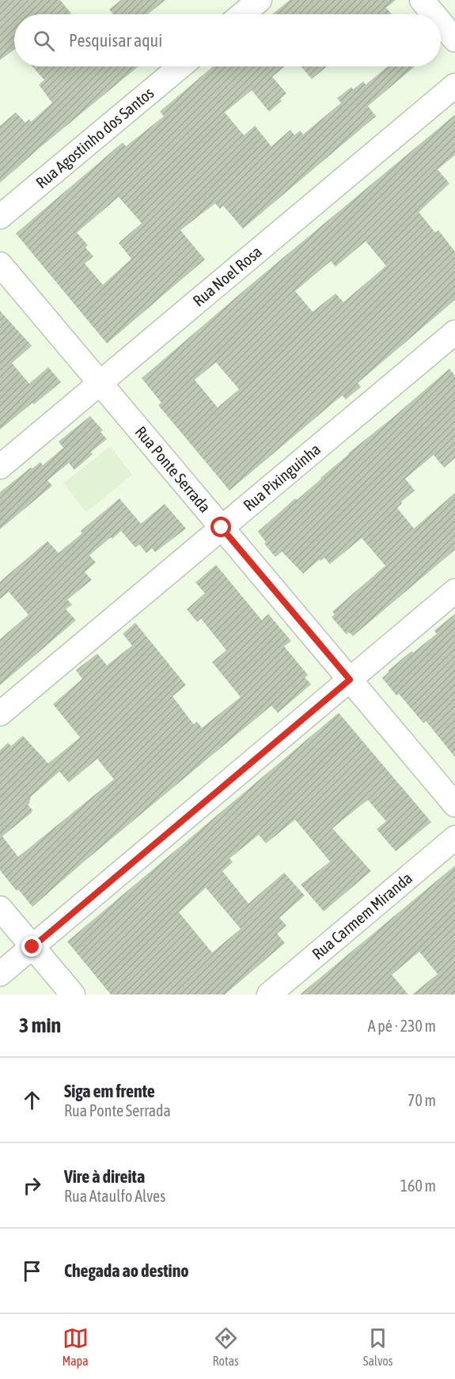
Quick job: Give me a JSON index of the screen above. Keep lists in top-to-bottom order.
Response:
{
  "streets": {
    "street": [
      "Rua Agostinho dos Santos",
      "Rua Noel Rosa",
      "Rua Ponte Serrada",
      "Rua Pixinguinha",
      "Rua Carmem Miranda"
    ]
  },
  "crossings": [
    ["Rua Noel Rosa", "Rua Ponte Serrada"],
    ["Rua Ponte Serrada", "Rua Pixinguinha"]
  ],
  "page": {
    "search": "Pesquisar aqui",
    "heading": ["3 min", "A pé · 230 m"],
    "list": [
      ["Siga em frente", "Rua Ponte Serrada", "70 m"],
      ["Vire à direita", "Rua Ataulfo Alves", "160 m"],
      "Chegada ao destino"
    ],
    "nav": ["Mapa", "Rotas", "Salvos"]
  }
}
